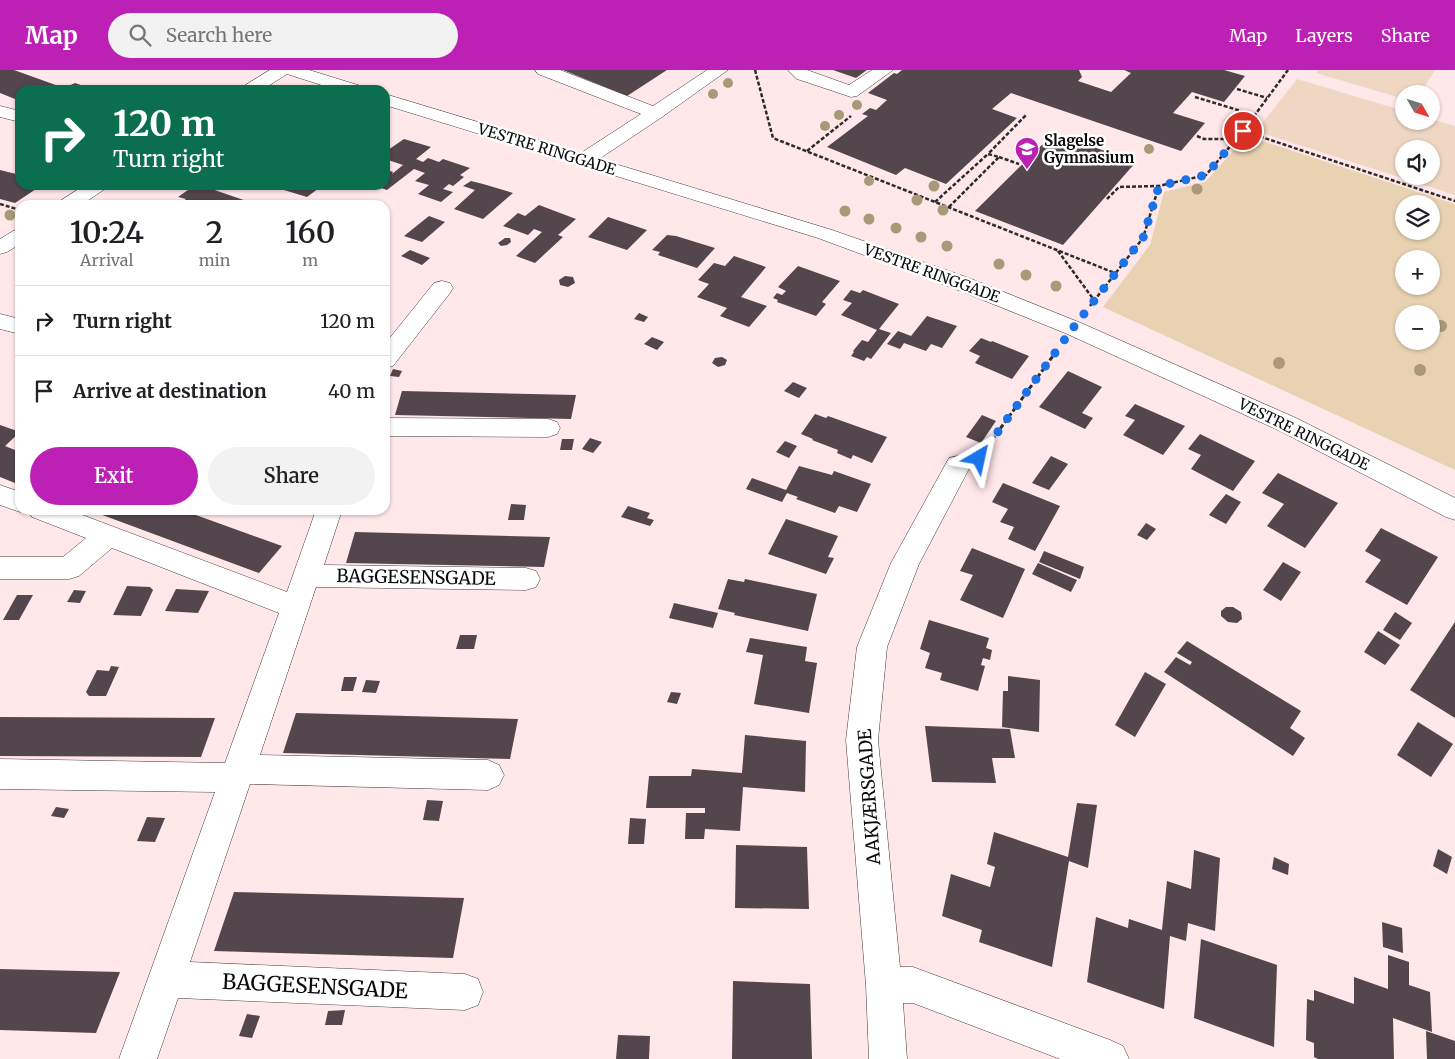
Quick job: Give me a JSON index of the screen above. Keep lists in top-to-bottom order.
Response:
{
  "streets": {
    "street": ["VESTRE RINGGADE", "BAGGESENSGADE", "AAKJÆRSGADE"]
  },
  "places": {
    "school or university": ["Slagelse Gymnasium"]
  },
  "north": "bottom right",
  "page": {
    "header": "Map",
    "search": "Search here",
    "nav": ["Map", "Layers", "Share"],
    "map_buttons": ["+", "−"],
    "turn": ["120 m", "Turn right"],
    "eta": [
      "10:24",
      "Arrival",
      "2",
      "min",
      "160",
      "m"
    ],
    "list": [
      {
        "name": "Turn right",
        "value": "120 m"
      },
      {
        "name": "Arrive at destination",
        "value": "40 m"
      }
    ],
    "buttons": ["Exit", "Share"]
  }
}
